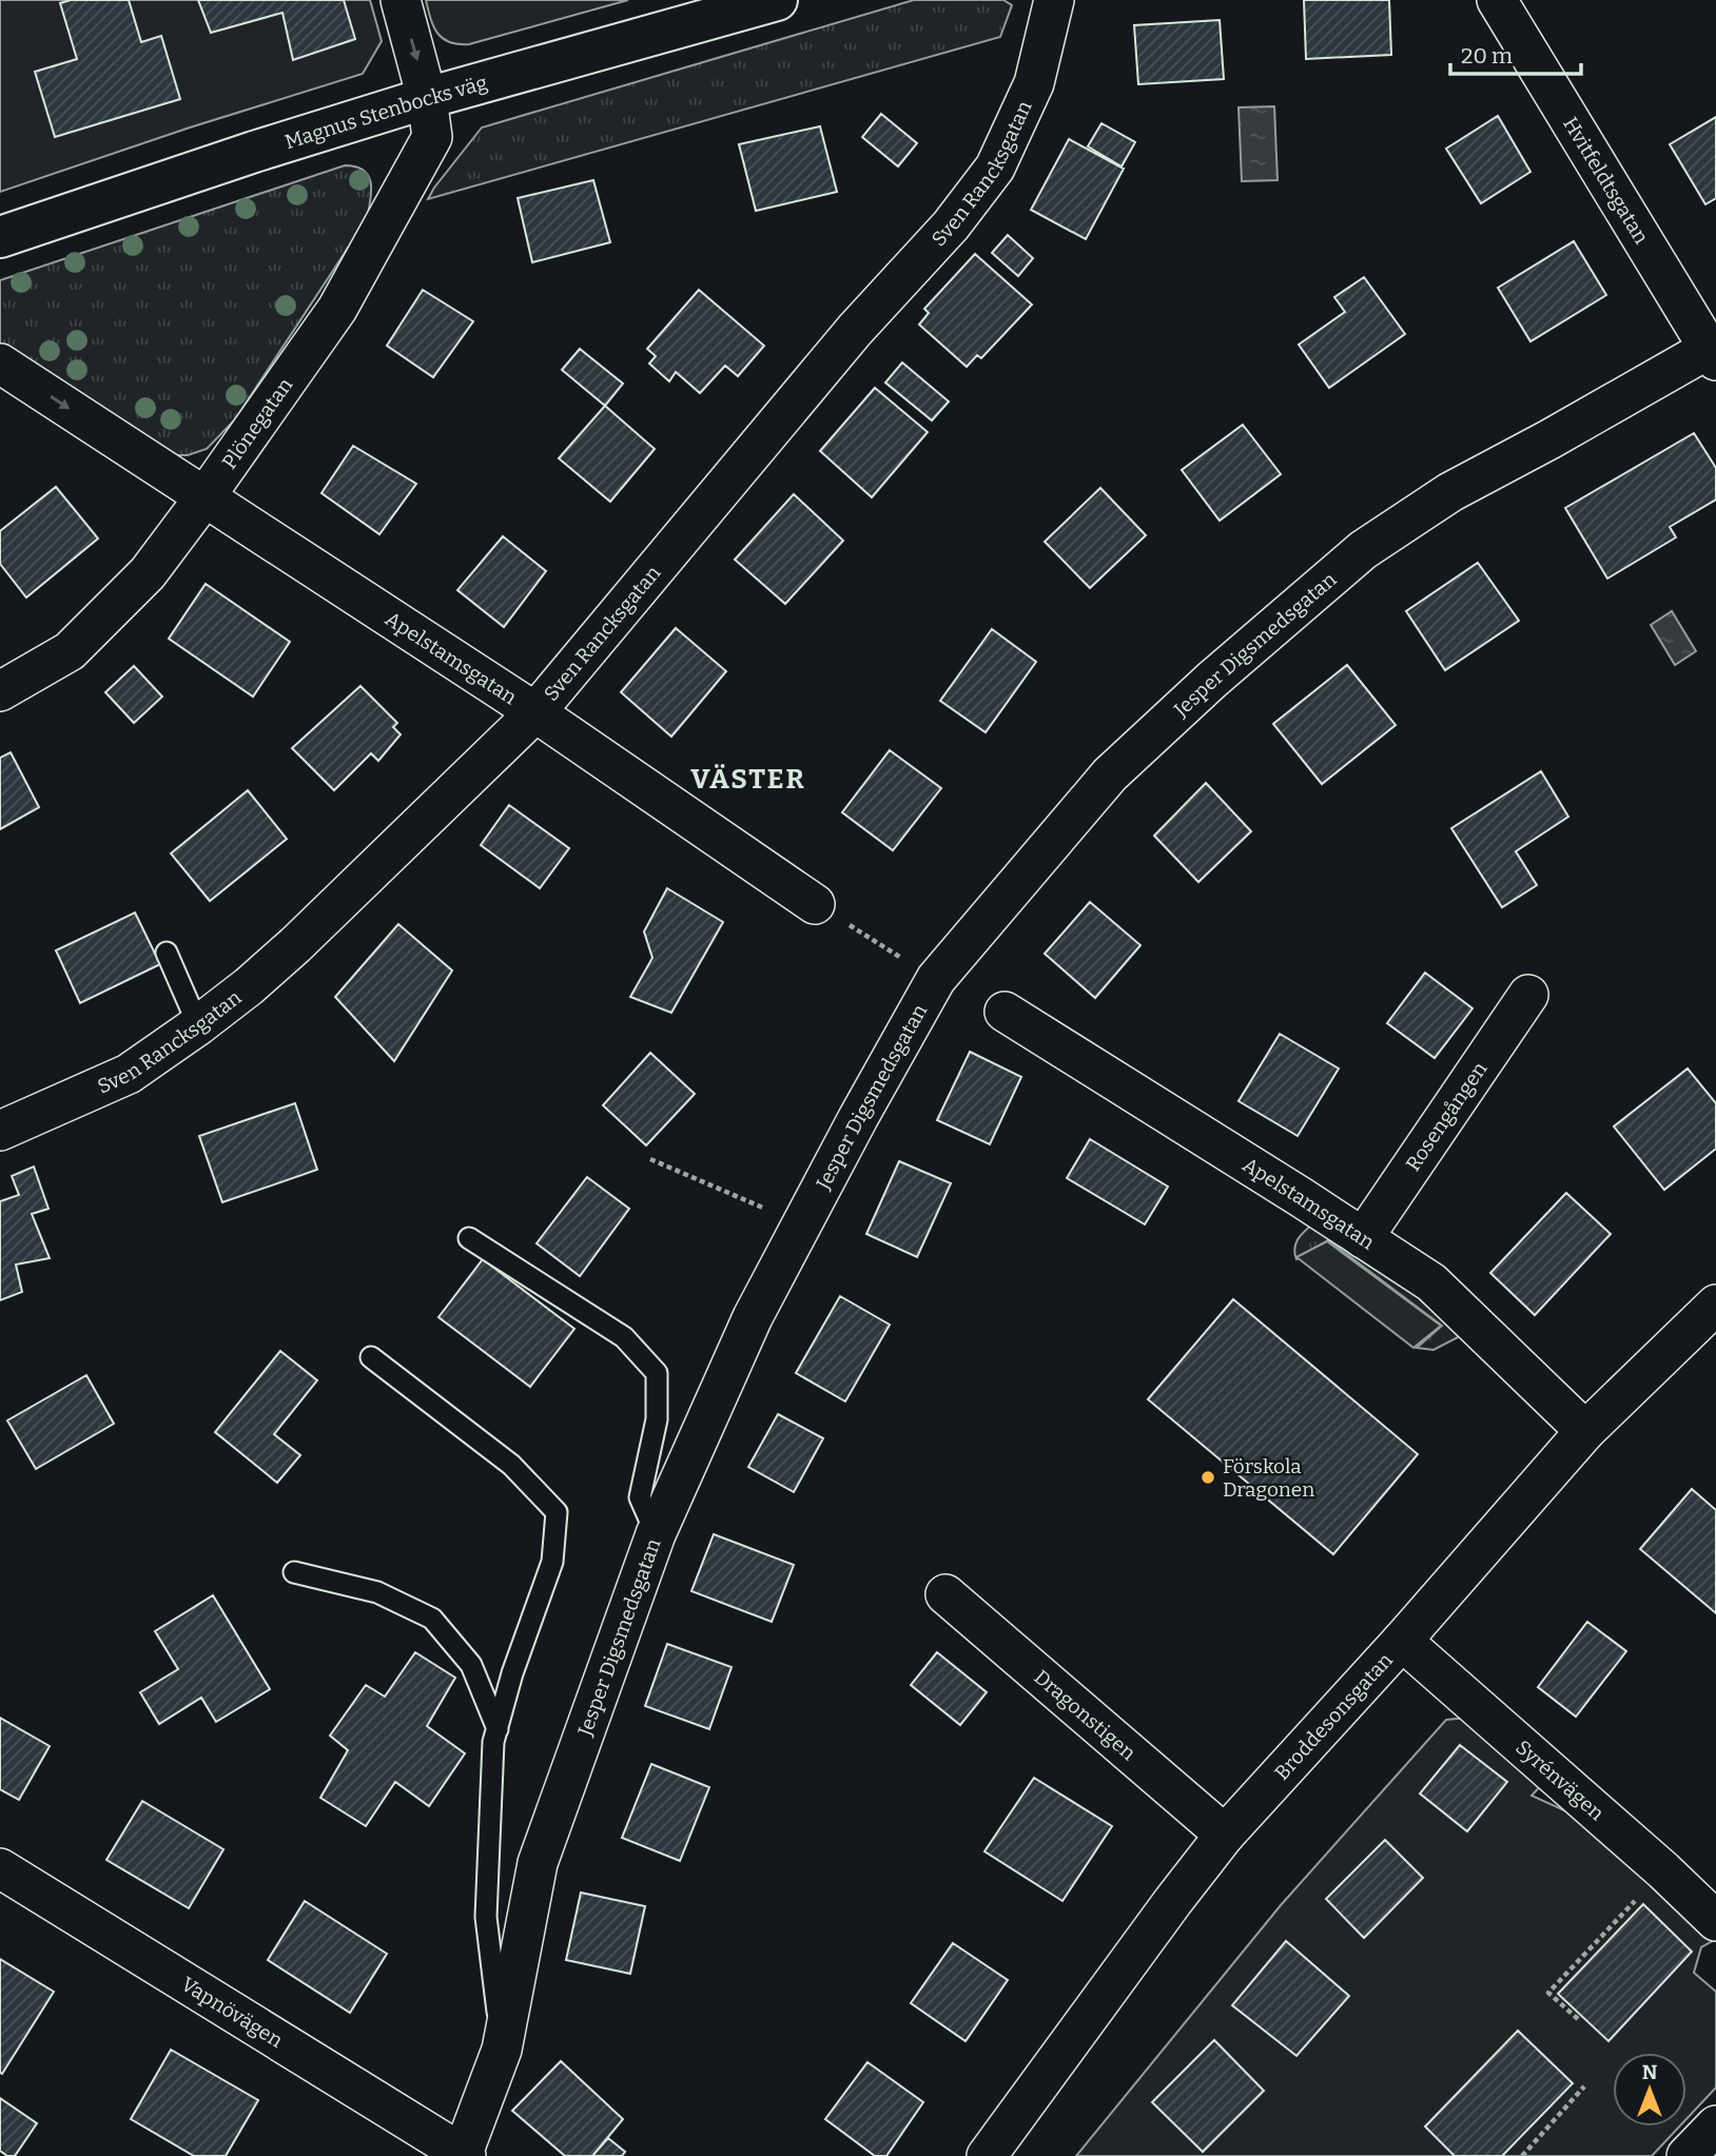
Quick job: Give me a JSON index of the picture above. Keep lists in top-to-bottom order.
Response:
{
  "streets": {
    "street": [
      "Magnus Stenbocks väg",
      "Sven Rancksgatan",
      "Hvitfeldtsgatan",
      "Plönegatan",
      "Jesper Digsmedsgatan",
      "Apelstamsgatan",
      "Rosengången",
      "Dragonstigen",
      "Broddesonsgatan",
      "Syrénvägen",
      "Vapnövägen"
    ]
  },
  "crossings": [
    ["Magnus Stenbocks väg", "Plönegatan"],
    ["Sven Rancksgatan", "Apelstamsgatan"],
    ["Hvitfeldtsgatan", "Jesper Digsmedsgatan"],
    ["Plönegatan", "Apelstamsgatan"],
    ["Jesper Digsmedsgatan", "Vapnövägen"],
    ["Apelstamsgatan", "Rosengången"],
    ["Apelstamsgatan", "Broddesonsgatan"],
    ["Dragonstigen", "Broddesonsgatan"],
    ["Broddesonsgatan", "Syrénvägen"]
  ],
  "districts": ["VÄSTER"],
  "places": ["Förskola Dragonen"],
  "scale_bar": "20 m",
  "north": "top"
}
